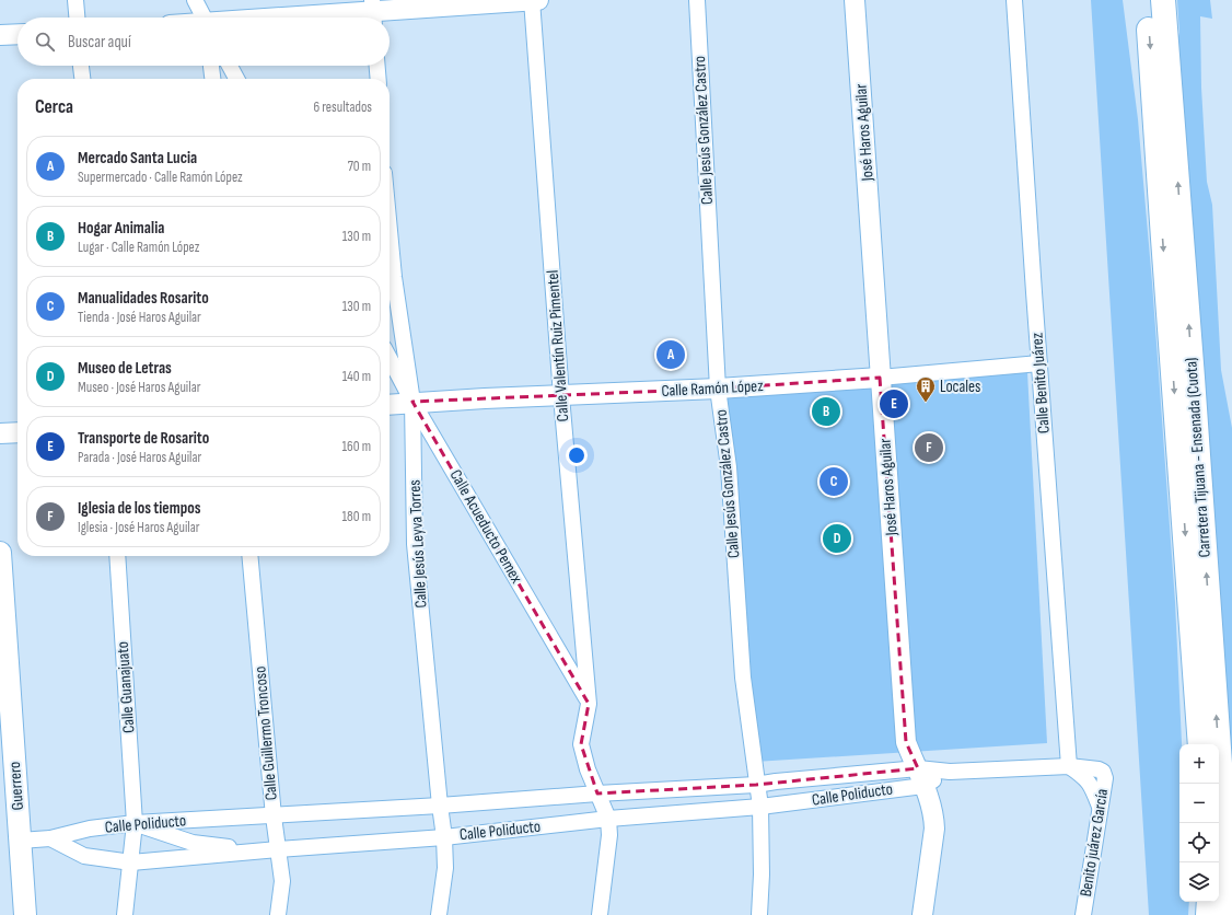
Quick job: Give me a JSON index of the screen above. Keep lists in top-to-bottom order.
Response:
{
  "streets": {
    "highway": ["Carretera Tijuana - Ensenada (Cuota)"],
    "main road": ["Guerrero"],
    "street": [
      "Calle Jesús González Castro",
      "José Haros Aguilar",
      "Calle Valentín Ruiz Pimentel",
      "Calle Benito Juárez",
      "Calle Ramón López",
      "Calle Acueducto Pemex",
      "Calle Jesús Leyva Torres",
      "Calle Guanajuato",
      "Calle Guillermo Troncoso",
      "Calle Poliducto",
      "Benito juárez García"
    ]
  },
  "crossings": [
    ["Calle Jesús González Castro", "Calle Ramón López"],
    ["Calle Jesús González Castro", "Calle Poliducto"],
    ["José Haros Aguilar", "Calle Ramón López"],
    ["José Haros Aguilar", "Calle Poliducto"],
    ["Calle Valentín Ruiz Pimentel", "Calle Ramón López"],
    ["Calle Valentín Ruiz Pimentel", "Calle Acueducto Pemex"],
    ["Calle Valentín Ruiz Pimentel", "Calle Poliducto"],
    ["Calle Benito Juárez", "Calle Ramón López"],
    ["Calle Benito Juárez", "Calle Poliducto"],
    ["Calle Ramón López", "Calle Acueducto Pemex"],
    ["Calle Ramón López", "Calle Jesús Leyva Torres"],
    ["Calle Acueducto Pemex", "Calle Jesús Leyva Torres"],
    ["Calle Jesús Leyva Torres", "Calle Poliducto"],
    ["Calle Guanajuato", "Calle Poliducto"],
    ["Calle Guillermo Troncoso", "Calle Poliducto"],
    ["Guerrero", "Calle Poliducto"],
    ["Calle Poliducto", "Benito juárez García"]
  ],
  "places": {
    "building": ["Locales"]
  },
  "page": {
    "search": "Buscar aquí",
    "heading": ["Cerca", "6 resultados"],
    "list": [
      {
        "mark": "A",
        "name": "Mercado Santa Lucia",
        "note": "Supermercado · Calle Ramón López",
        "value": "70 m"
      },
      {
        "mark": "B",
        "name": "Hogar Animalia",
        "note": "Lugar · Calle Ramón López",
        "value": "130 m"
      },
      {
        "mark": "C",
        "name": "Manualidades Rosarito",
        "note": "Tienda · José Haros Aguilar",
        "value": "130 m"
      },
      {
        "mark": "D",
        "name": "Museo de Letras",
        "note": "Museo · José Haros Aguilar",
        "value": "140 m"
      },
      {
        "mark": "E",
        "name": "Transporte de Rosarito",
        "note": "Parada · José Haros Aguilar",
        "value": "160 m"
      },
      {
        "mark": "F",
        "name": "Iglesia de los tiempos",
        "note": "Iglesia · José Haros Aguilar",
        "value": "180 m"
      }
    ],
    "pins": [
      "A",
      "E",
      "B",
      "F",
      "C",
      "D"
    ],
    "map_buttons": ["+", "−"]
  }
}
